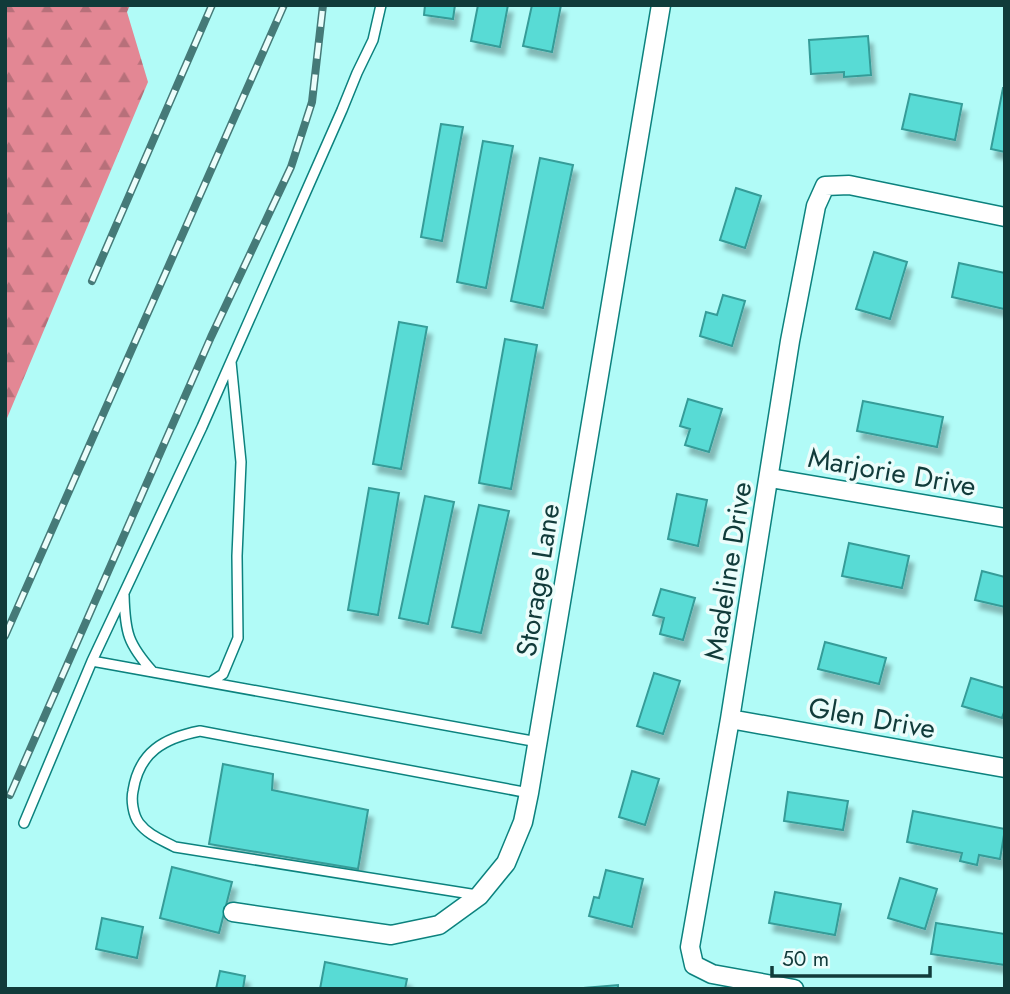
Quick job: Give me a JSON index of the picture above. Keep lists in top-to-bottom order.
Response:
{
  "streets": {
    "street": [
      "Marjorie Drive",
      "Madeline Drive",
      "Storage Lane",
      "Glen Drive"
    ]
  },
  "crossings": [
    ["Marjorie Drive", "Madeline Drive"],
    ["Madeline Drive", "Glen Drive"]
  ],
  "scale_bar": "50 m"
}
